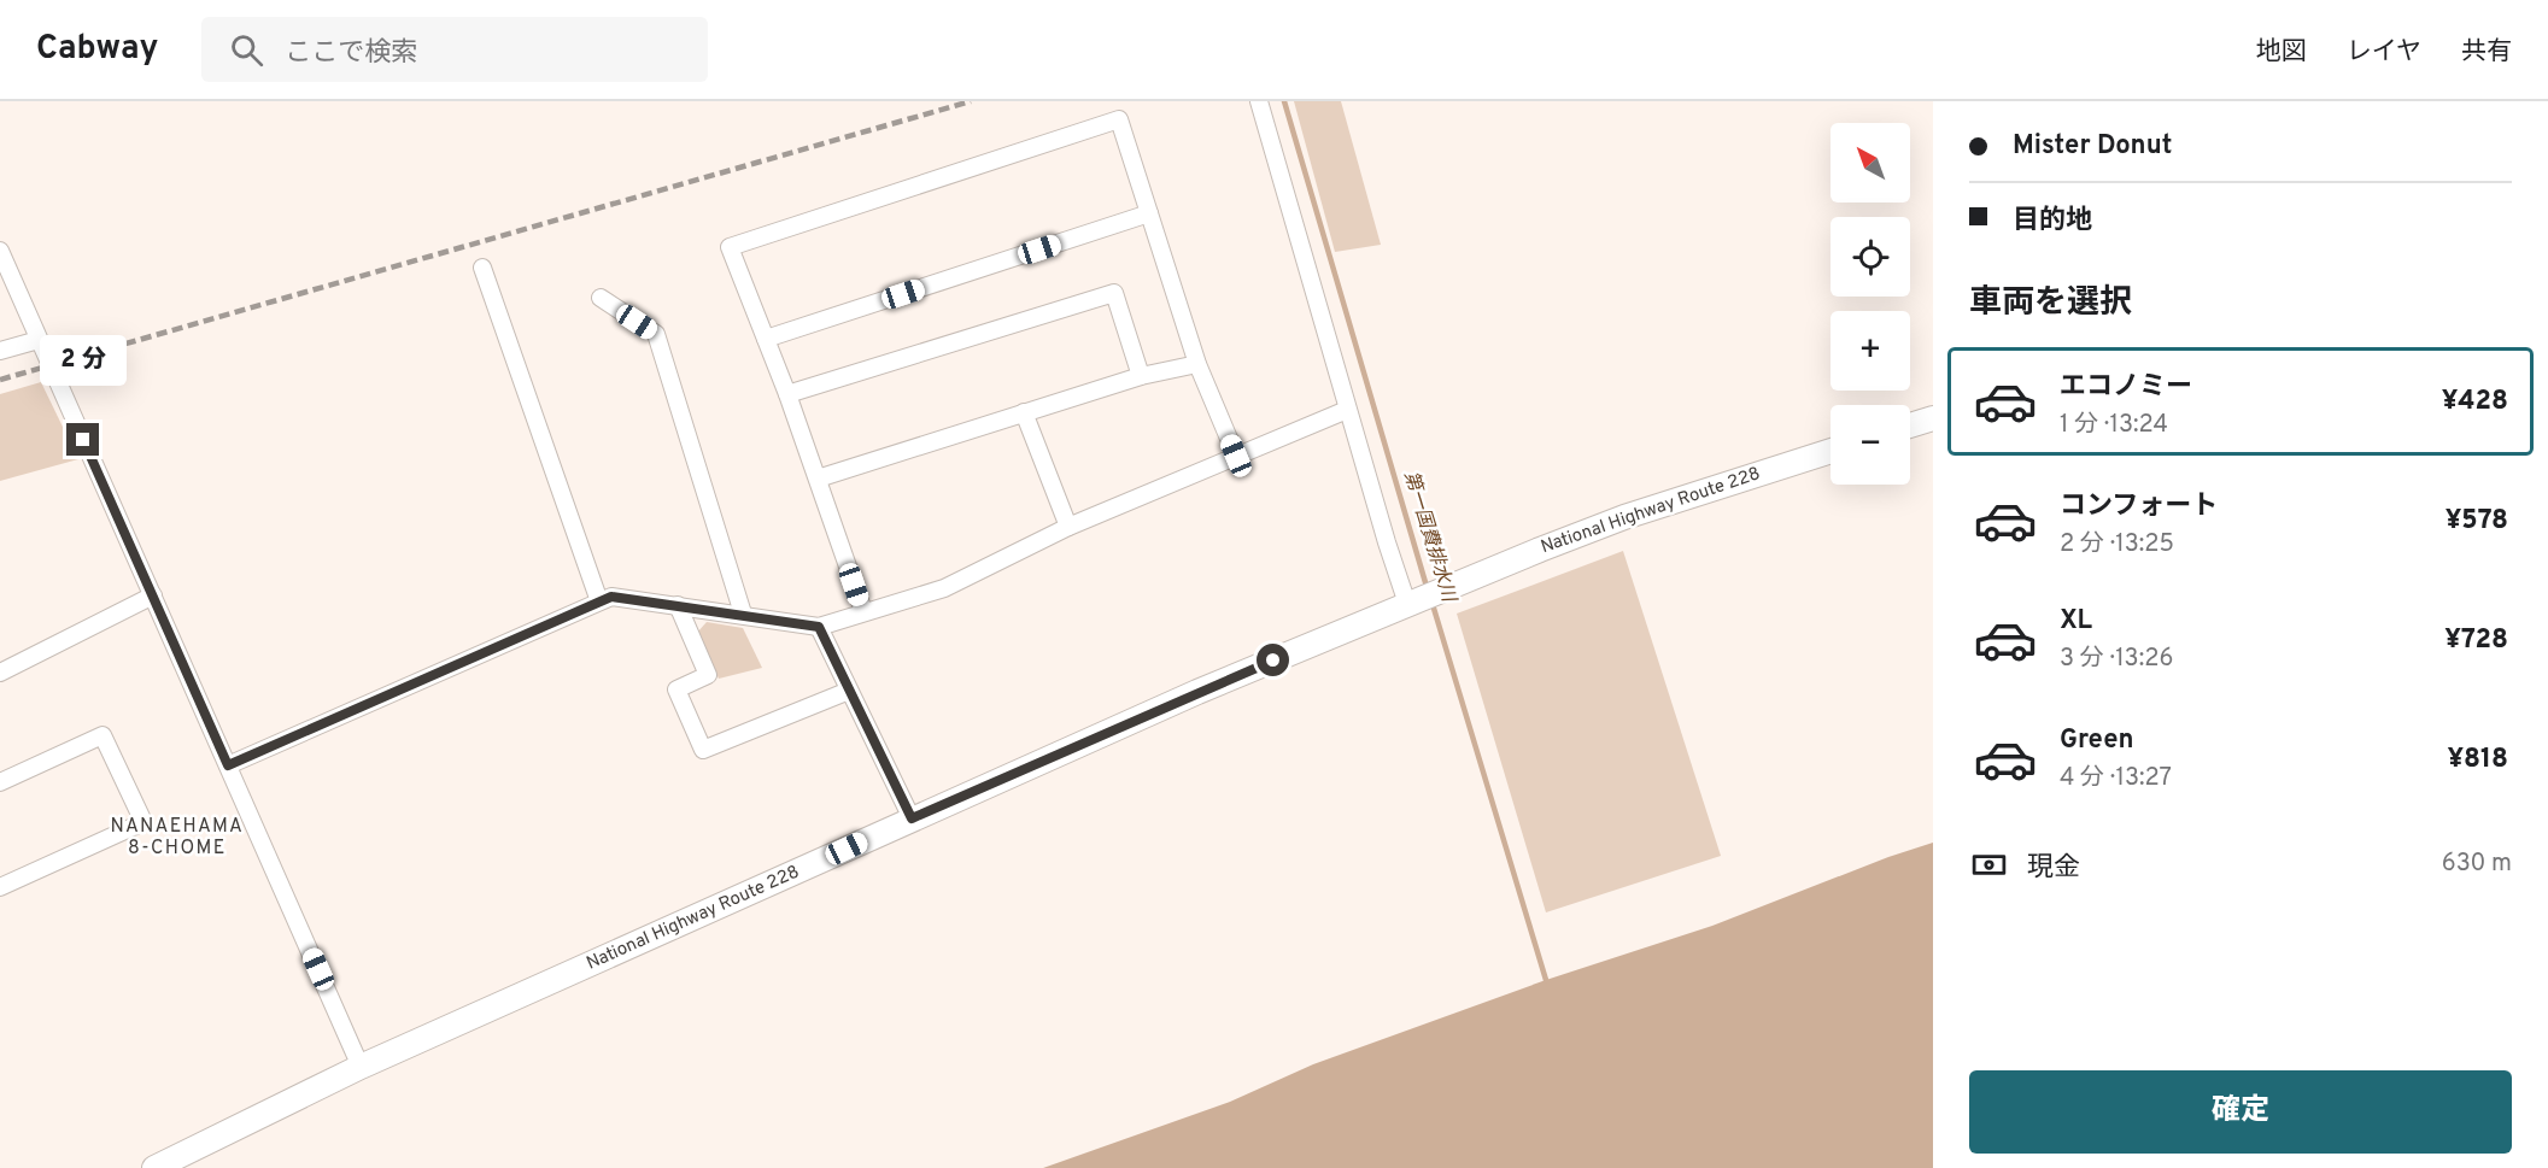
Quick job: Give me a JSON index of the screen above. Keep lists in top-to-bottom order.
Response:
{
  "streets": {
    "highway": ["National Highway Route 228"]
  },
  "districts": ["NANAEHAMA 8-CHOME"],
  "water": ["第一国費排水川"],
  "north": "top left",
  "page": {
    "header": "Cabway",
    "search": "ここで検索",
    "nav": ["地図", "レイヤ", "共有"],
    "banner": ["Mister Donut", "目的地"],
    "map_buttons": ["+", "−"],
    "heading": "車両を選択",
    "bubble": "2 分",
    "list": [
      {
        "name": "エコノミー",
        "note": "1 分 · 13:24",
        "value": "¥428"
      },
      {
        "name": "コンフォート",
        "note": "2 分 · 13:25",
        "value": "¥578"
      },
      {
        "name": "XL",
        "note": "3 分 · 13:26",
        "value": "¥728"
      },
      {
        "name": "Green",
        "note": "4 分 · 13:27",
        "value": "¥818"
      }
    ],
    "pay": ["現金", "630 m"],
    "buttons": "確定"
  }
}
